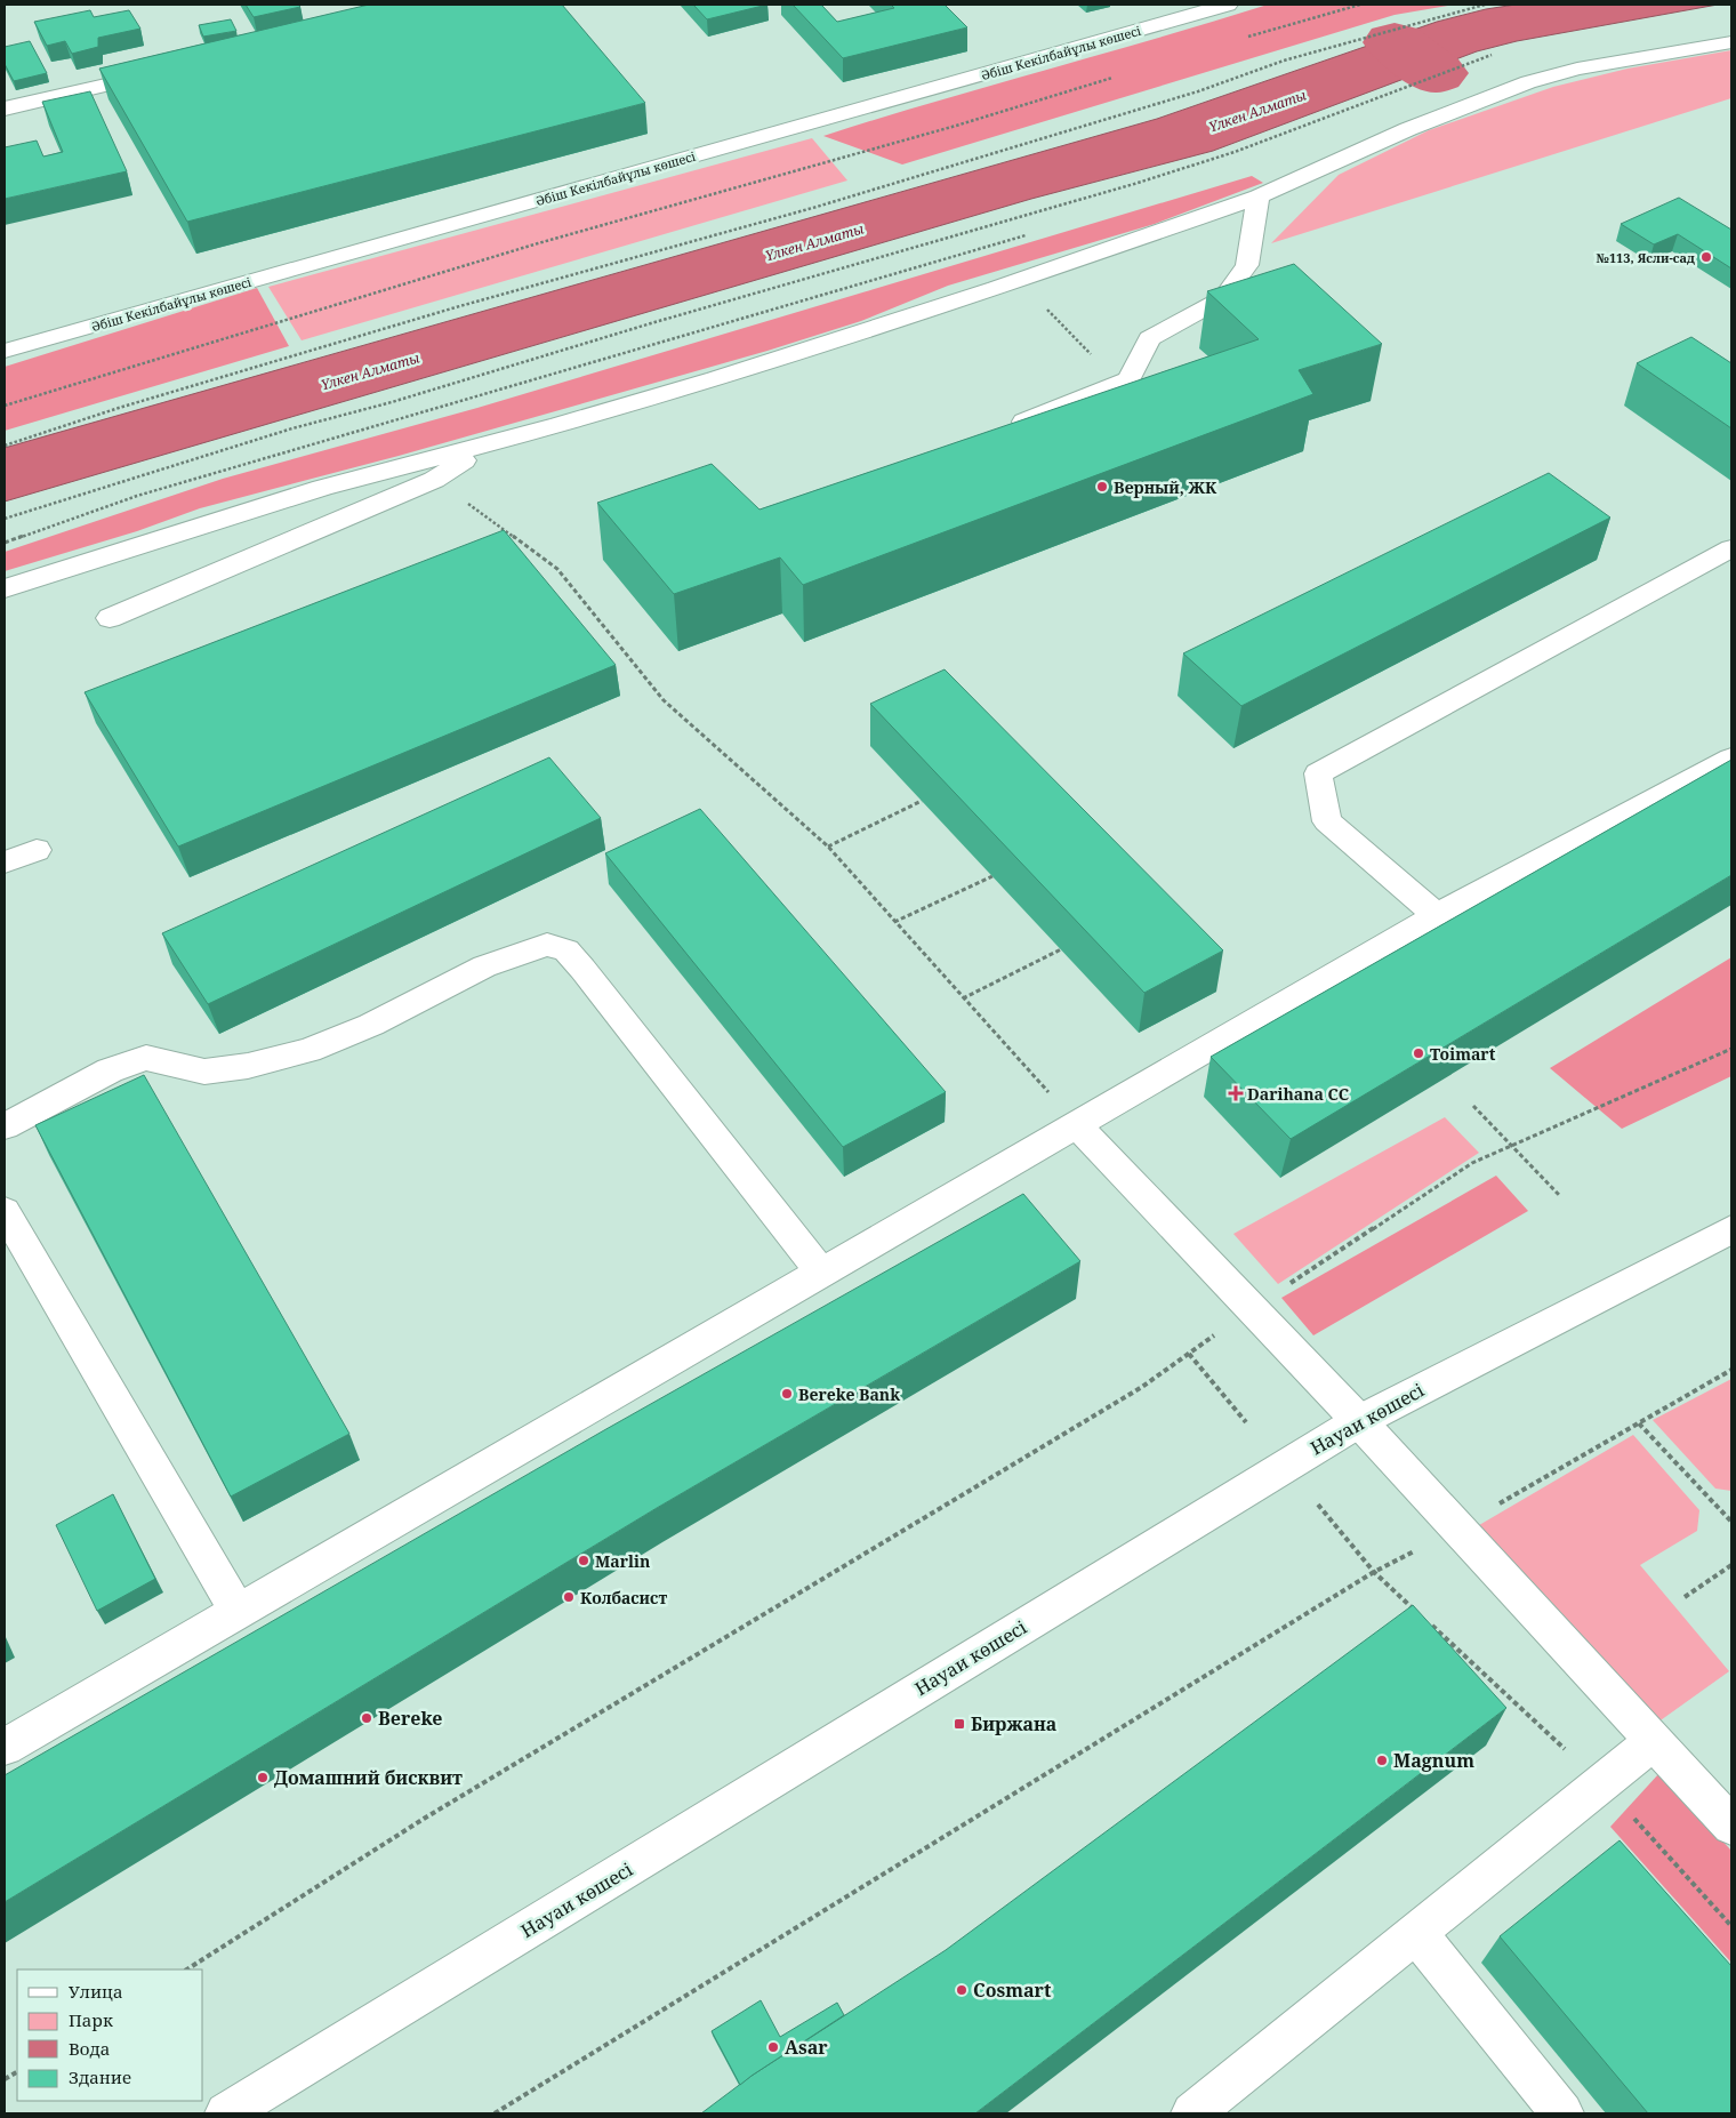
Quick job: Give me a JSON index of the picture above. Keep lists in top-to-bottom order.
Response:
{
  "streets": {
    "street": ["Әбіш Кекілбайұлы көшесі", "Науаи көшесі"]
  },
  "water": ["Үлкен Алматы"],
  "places": {
    "other": [
      "№113, Ясли-сад",
      "Верный, ЖК",
      "Toimart",
      "Bereke Bank",
      "Marlin",
      "Колбасист",
      "Bereke",
      "Magnum",
      "Домашний бисквит",
      "Cosmart",
      "Asar"
    ],
    "health": ["Darihana CC"],
    "transit": ["Биржана"]
  },
  "legend": [
    "Улица",
    "Парк",
    "Вода",
    "Здание"
  ]
}
